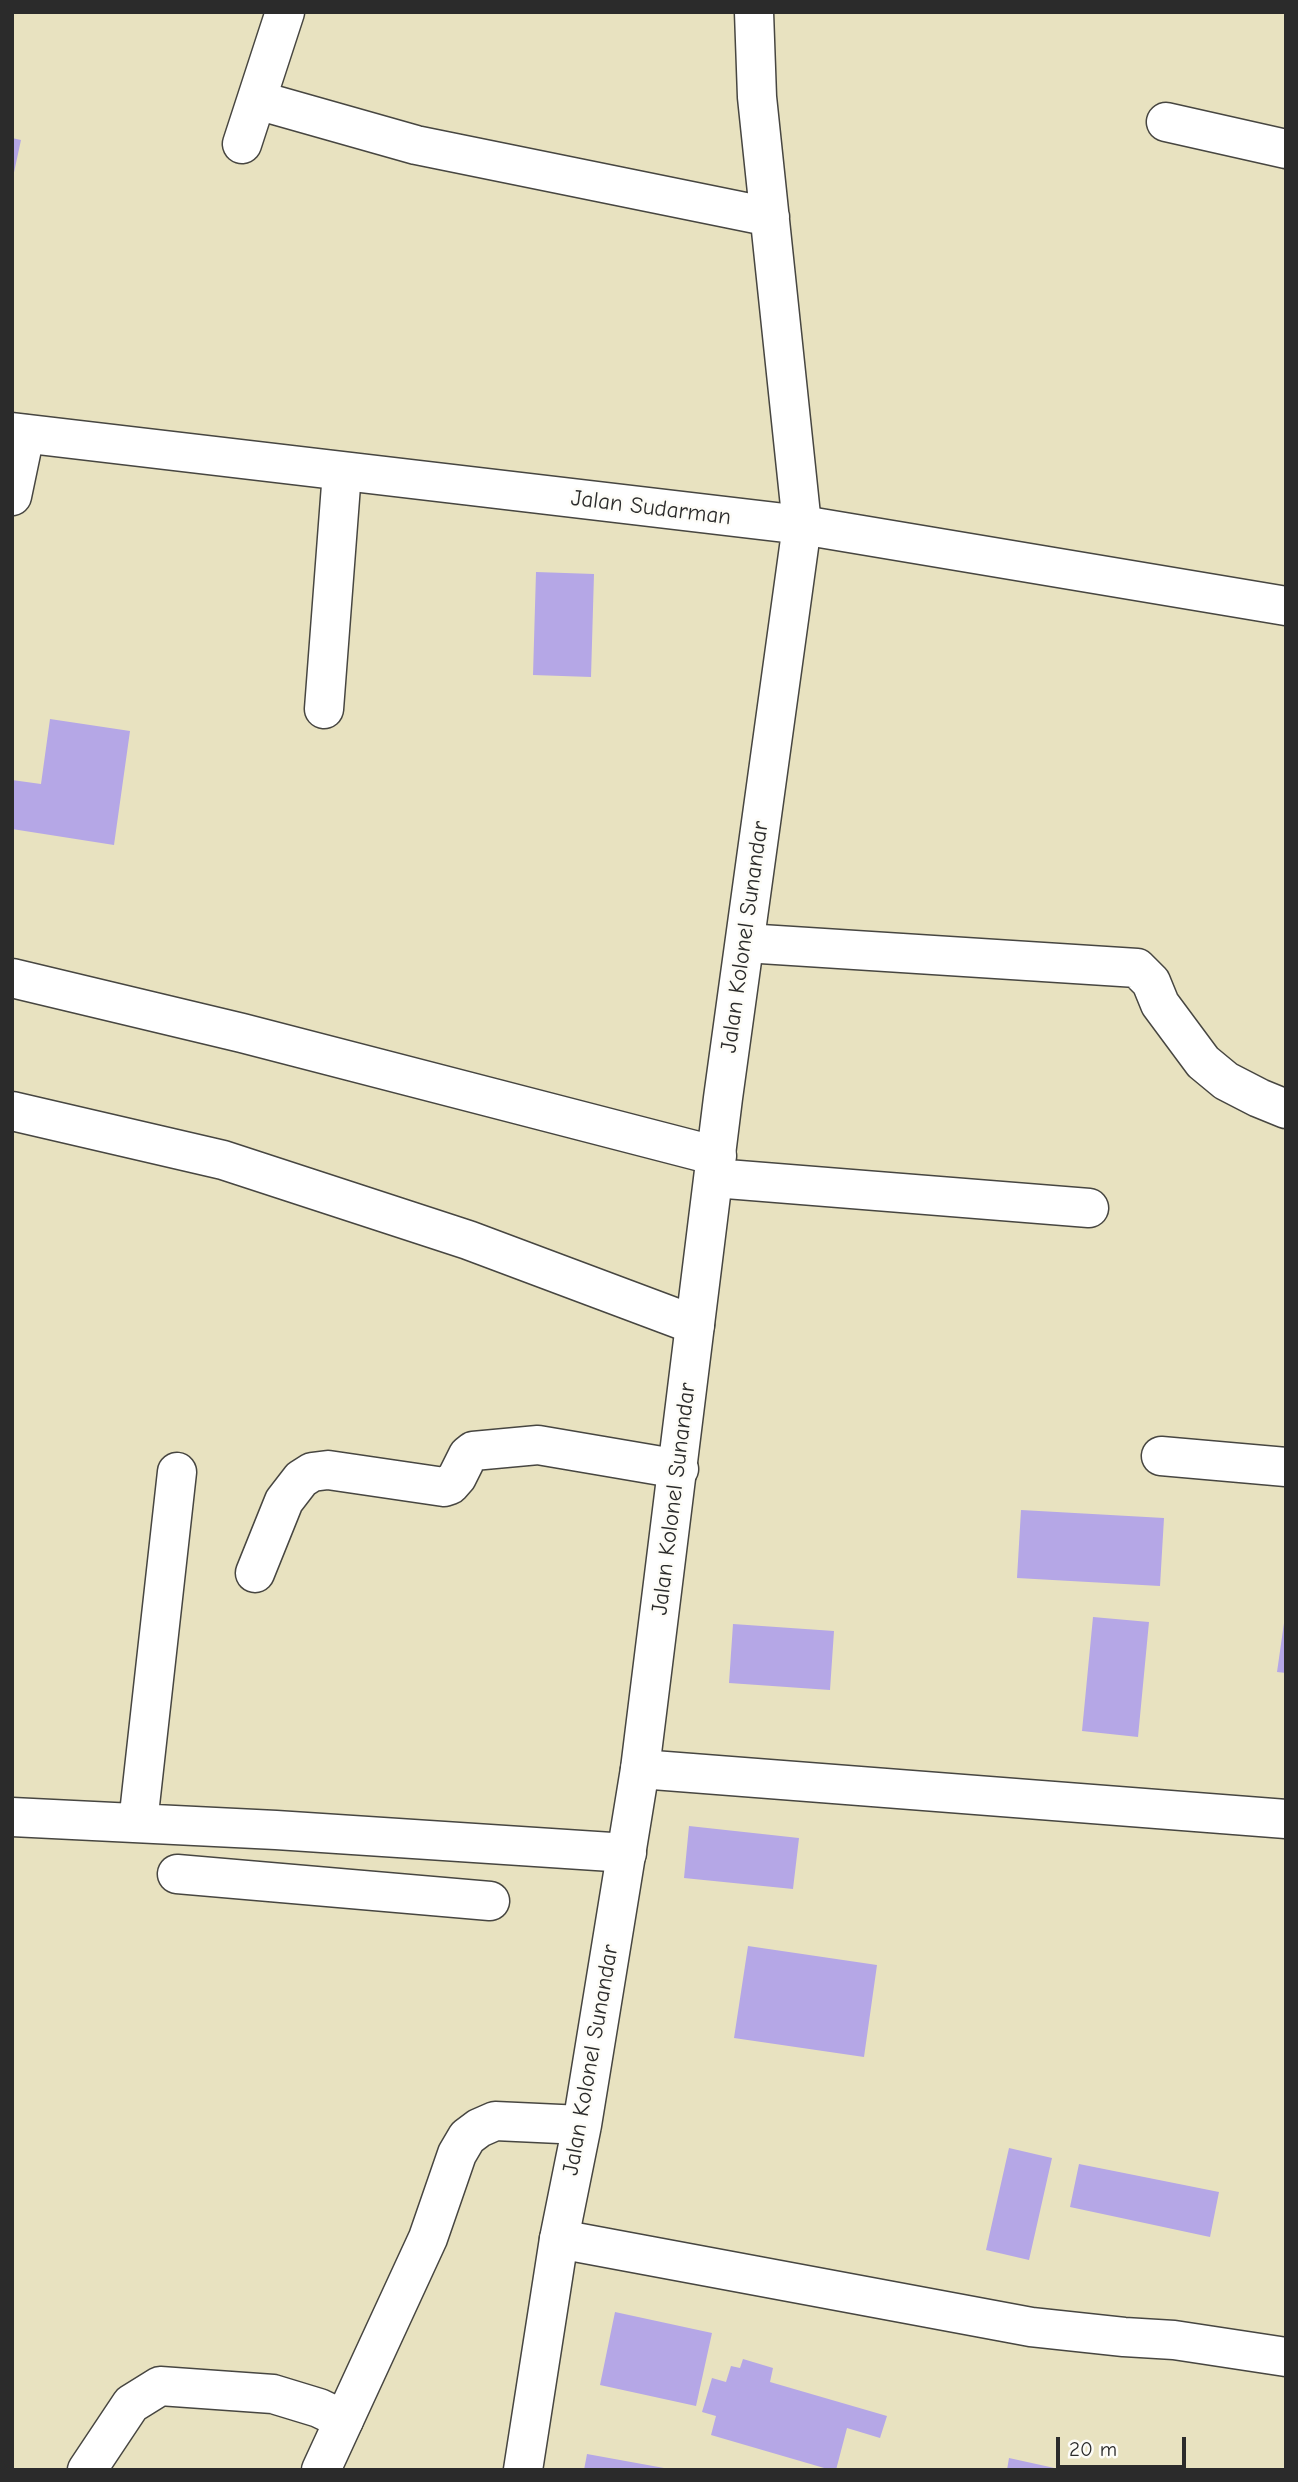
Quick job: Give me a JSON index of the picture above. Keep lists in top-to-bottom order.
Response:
{
  "streets": {
    "street": ["Jalan Sudarman", "Jalan Kolonel Sunandar"]
  },
  "crossings": [
    ["Jalan Sudarman", "Jalan Kolonel Sunandar"]
  ],
  "scale_bar": "20 m"
}
